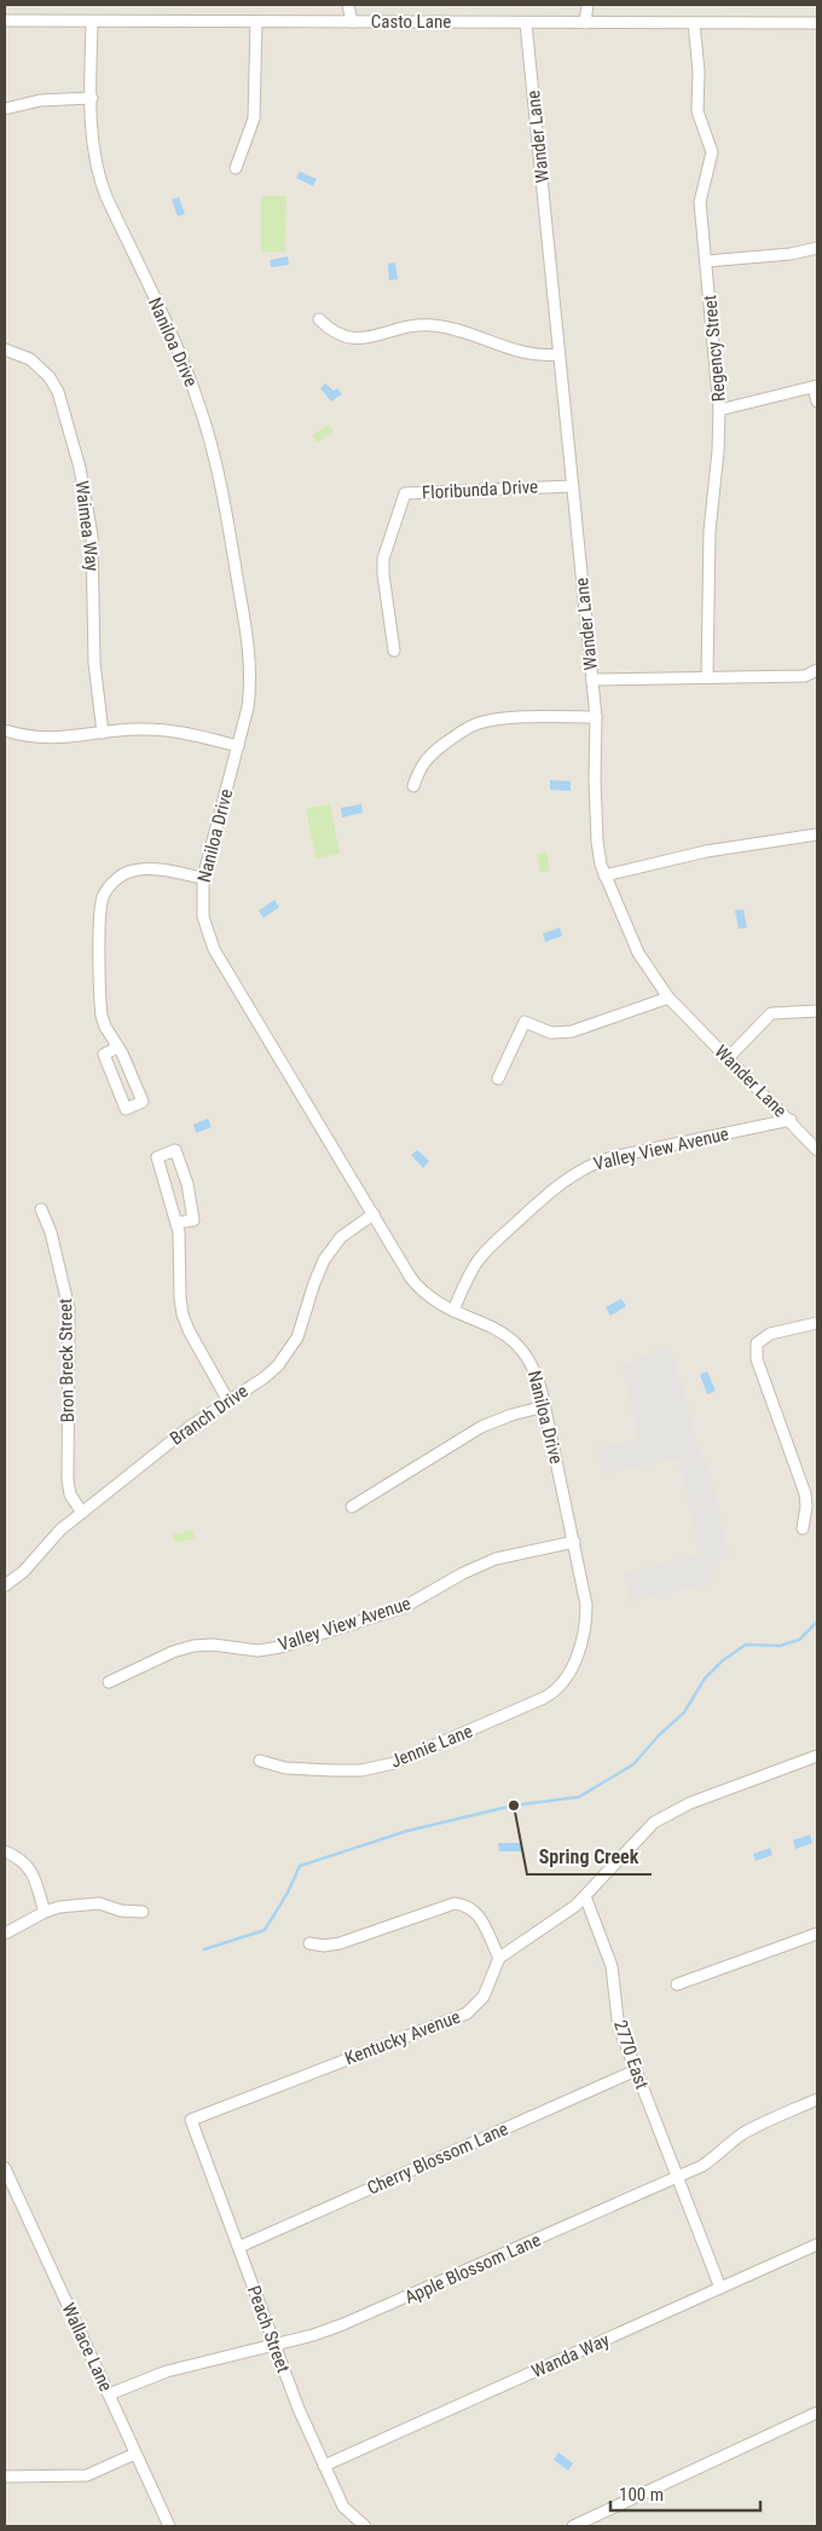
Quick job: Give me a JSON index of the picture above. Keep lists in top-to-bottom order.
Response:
{
  "streets": {
    "street": [
      "Casto Lane",
      "Wander Lane",
      "Naniloa Drive",
      "Regency Street",
      "Floribunda Drive",
      "Waimea Way",
      "Valley View Avenue",
      "Bron Breck Street",
      "Branch Drive",
      "Jennie Lane",
      "Kentucky Avenue",
      "2770 East",
      "Cherry Blossom Lane",
      "Apple Blossom Lane",
      "Peach Street",
      "Wallace Lane",
      "Wanda Way"
    ]
  },
  "crossings": [
    ["Casto Lane", "Wander Lane"],
    ["Casto Lane", "Naniloa Drive"],
    ["Casto Lane", "Regency Street"],
    ["Wander Lane", "Floribunda Drive"],
    ["Wander Lane", "Valley View Avenue"],
    ["Naniloa Drive", "Valley View Avenue"],
    ["Naniloa Drive", "Branch Drive"],
    ["Naniloa Drive", "Jennie Lane"],
    ["Bron Breck Street", "Branch Drive"],
    ["Kentucky Avenue", "Peach Street"],
    ["2770 East", "Cherry Blossom Lane"],
    ["2770 East", "Apple Blossom Lane"],
    ["2770 East", "Wanda Way"],
    ["Cherry Blossom Lane", "Peach Street"],
    ["Apple Blossom Lane", "Peach Street"],
    ["Apple Blossom Lane", "Wallace Lane"],
    ["Peach Street", "Wanda Way"]
  ],
  "places": ["Spring Creek"],
  "scale_bar": "100 m"
}
